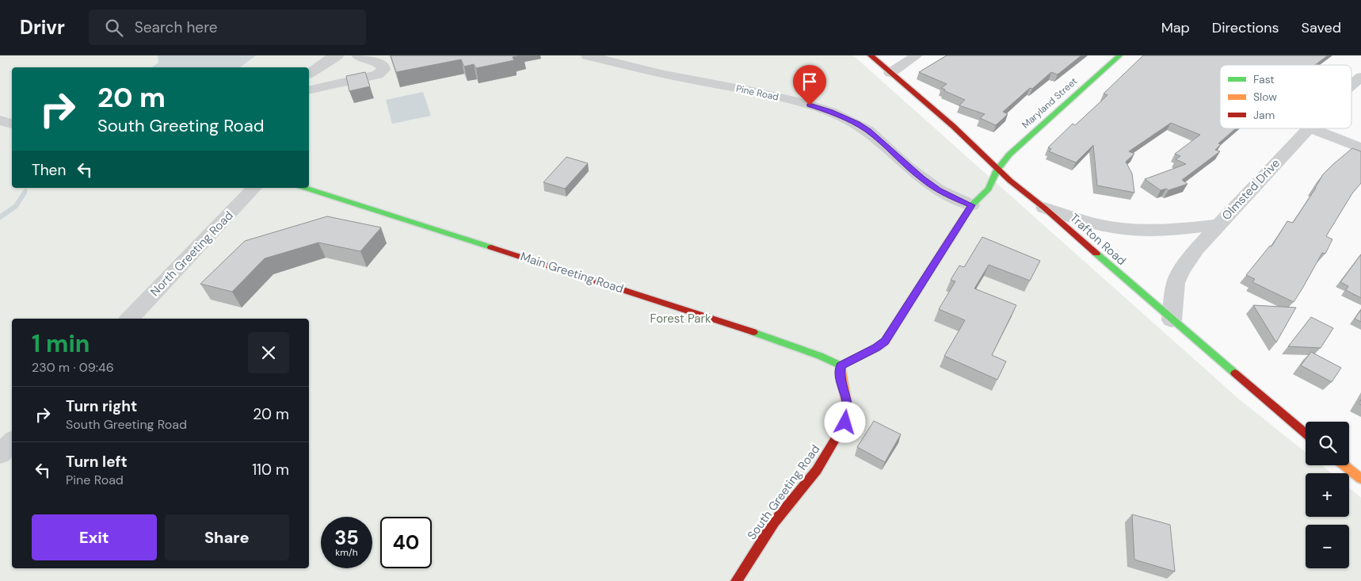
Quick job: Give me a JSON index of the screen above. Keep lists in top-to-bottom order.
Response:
{
  "streets": {
    "street": [
      "Pine Road",
      "Maryland Street",
      "Olmsted Drive",
      "Trafton Road",
      "North Greeting Road",
      "Main Greeting Road",
      "South Greeting Road"
    ]
  },
  "crossings": [
    ["Maryland Street", "Trafton Road"],
    ["Olmsted Drive", "Trafton Road"],
    ["Main Greeting Road", "South Greeting Road"]
  ],
  "parks": ["Forest Park"],
  "legend": ["Fast", "Slow", "Jam"],
  "page": {
    "header": "Drivr",
    "search": "Search here",
    "nav": ["Map", "Directions", "Saved"],
    "turn": ["20 m", "South Greeting Road"],
    "then": "Then",
    "heading": ["1 min", "230 m · 09:46"],
    "list": [
      {
        "name": "Turn right",
        "note": "South Greeting Road",
        "value": "20 m"
      },
      {
        "name": "Turn left",
        "note": "Pine Road",
        "value": "110 m"
      }
    ],
    "map_buttons": ["+", "−"],
    "buttons": ["Exit", "Share"],
    "speed": "35 km/h",
    "limit": "40"
  }
}
